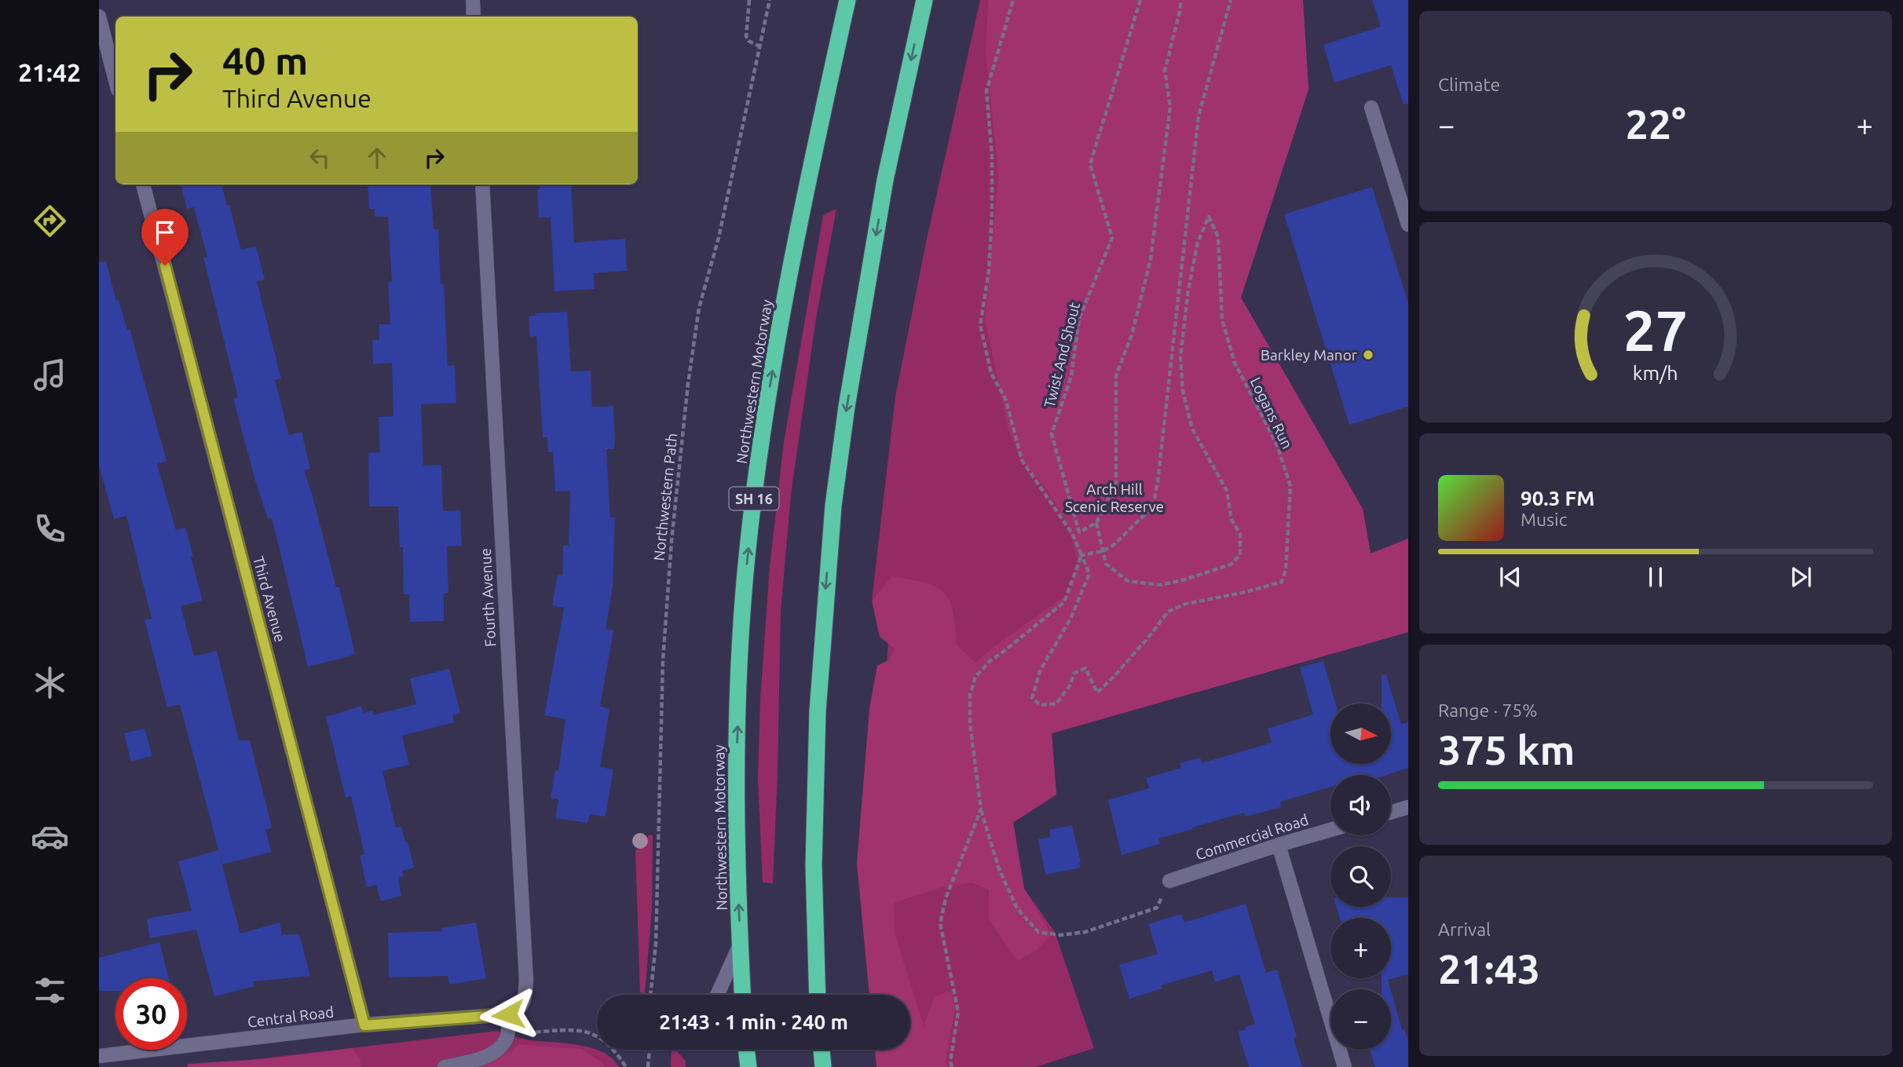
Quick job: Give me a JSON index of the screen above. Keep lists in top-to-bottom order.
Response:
{
  "streets": {
    "highway": ["Northwestern Motorway", "SH 16"],
    "street": [
      "Fourth Avenue",
      "Third Avenue",
      "Commercial Road",
      "Central Road"
    ],
    "path": ["Twist And Shout", "Logans Run", "Northwestern Path"]
  },
  "crossings": [
    ["Fourth Avenue", "Central Road"],
    ["Third Avenue", "Central Road"]
  ],
  "parks": ["Arch Hill Scenic Reserve"],
  "places": ["Barkley Manor"],
  "north": "right",
  "page": {
    "tabs": "21:42",
    "tile": [
      "Climate",
      ["Range · 75%", "375 km"],
      ["Arrival", "21:43"]
    ],
    "turn": ["40 m", "Third Avenue"],
    "heat": ["−", "22°", "+"],
    "song": ["90.3 FM", "Music"],
    "map_buttons": ["+", "−"],
    "limit": "30",
    "trip": "21:43 · 1 min · 240 m",
    "gauge": ["27", "km/h"]
  }
}
